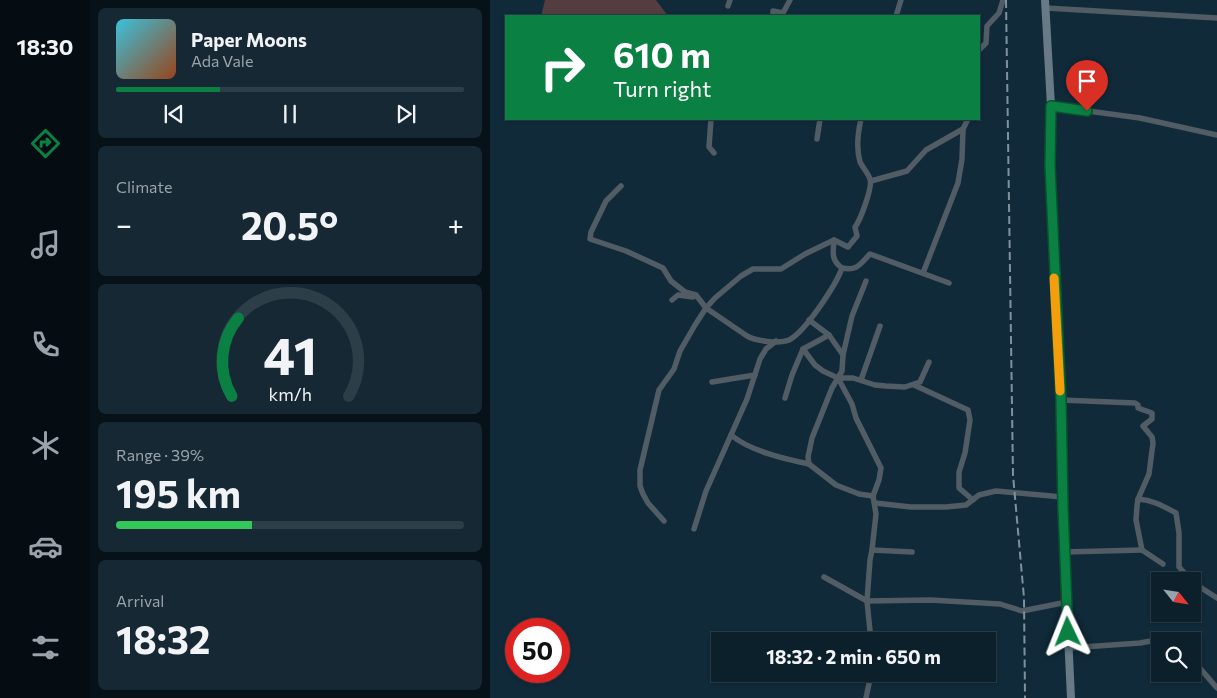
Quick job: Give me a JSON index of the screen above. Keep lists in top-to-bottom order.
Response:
{
  "north": "bottom right",
  "page": {
    "tabs": "18:30",
    "turn": ["610 m", "Turn right"],
    "song": ["Paper Moons", "Ada Vale"],
    "tile": [
      "Climate",
      ["Range · 39%", "195 km"],
      ["Arrival", "18:32"]
    ],
    "heat": ["−", "20.5°", "+"],
    "limit": "50",
    "trip": "18:32 · 2 min · 650 m",
    "gauge": ["41", "km/h"]
  }
}
